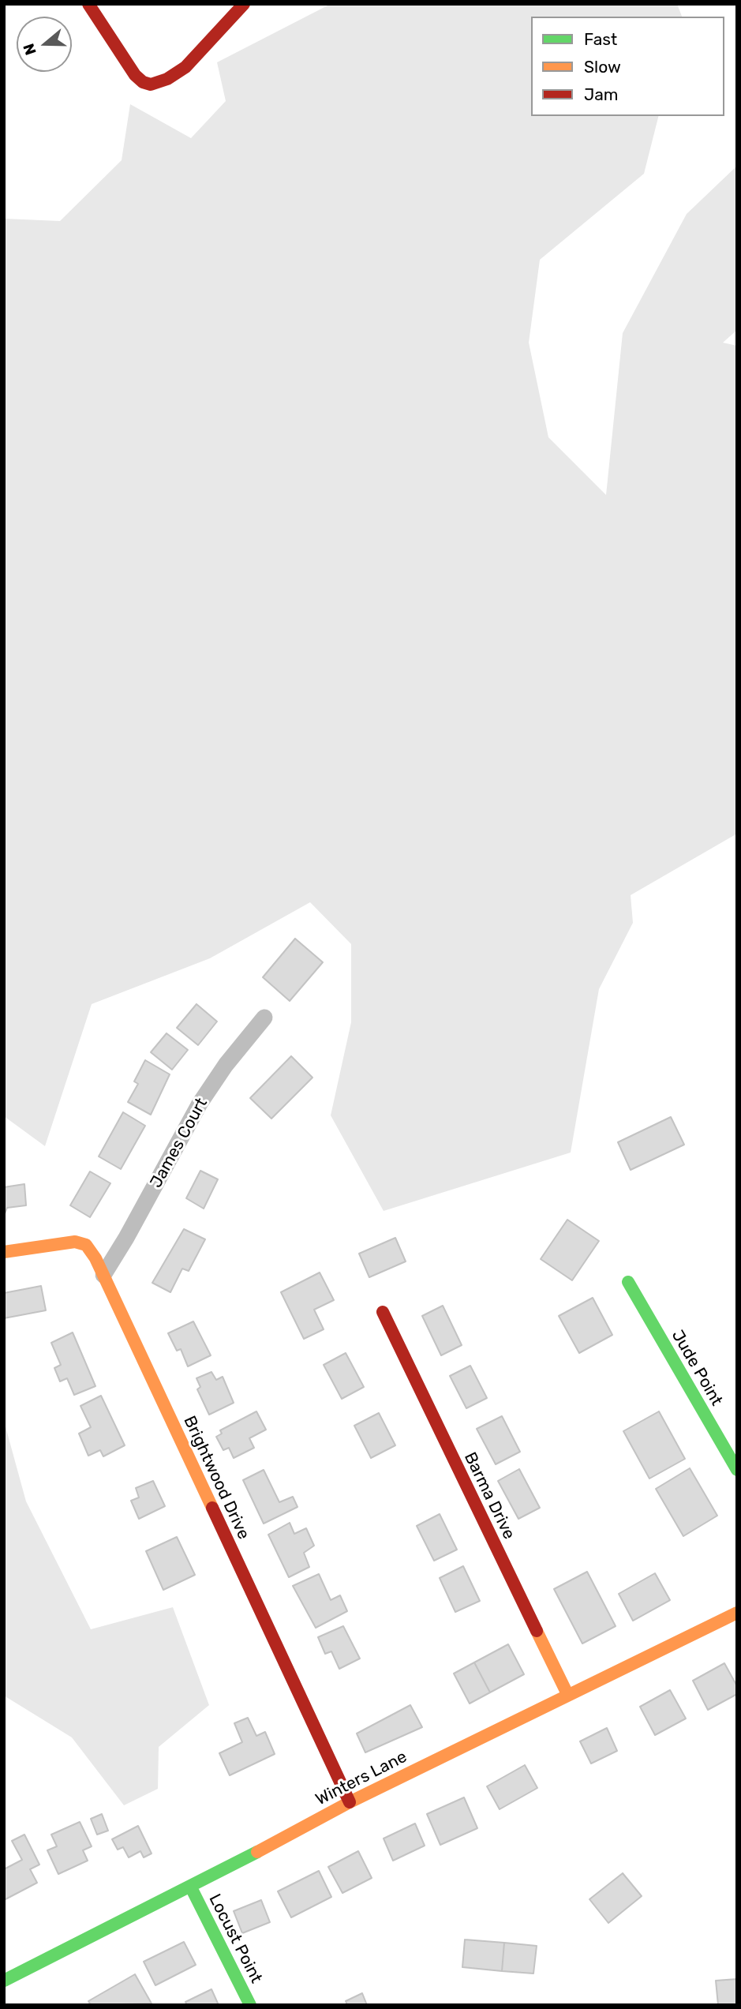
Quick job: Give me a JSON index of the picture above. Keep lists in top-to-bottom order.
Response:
{
  "streets": {
    "street": [
      "James Court",
      "Jude Point",
      "Brightwood Drive",
      "Barma Drive",
      "Winters Lane",
      "Locust Point"
    ]
  },
  "crossings": [
    ["James Court", "Brightwood Drive"],
    ["Brightwood Drive", "Winters Lane"],
    ["Barma Drive", "Winters Lane"],
    ["Winters Lane", "Locust Point"]
  ],
  "legend": ["Fast", "Slow", "Jam"],
  "north": "left"
}
